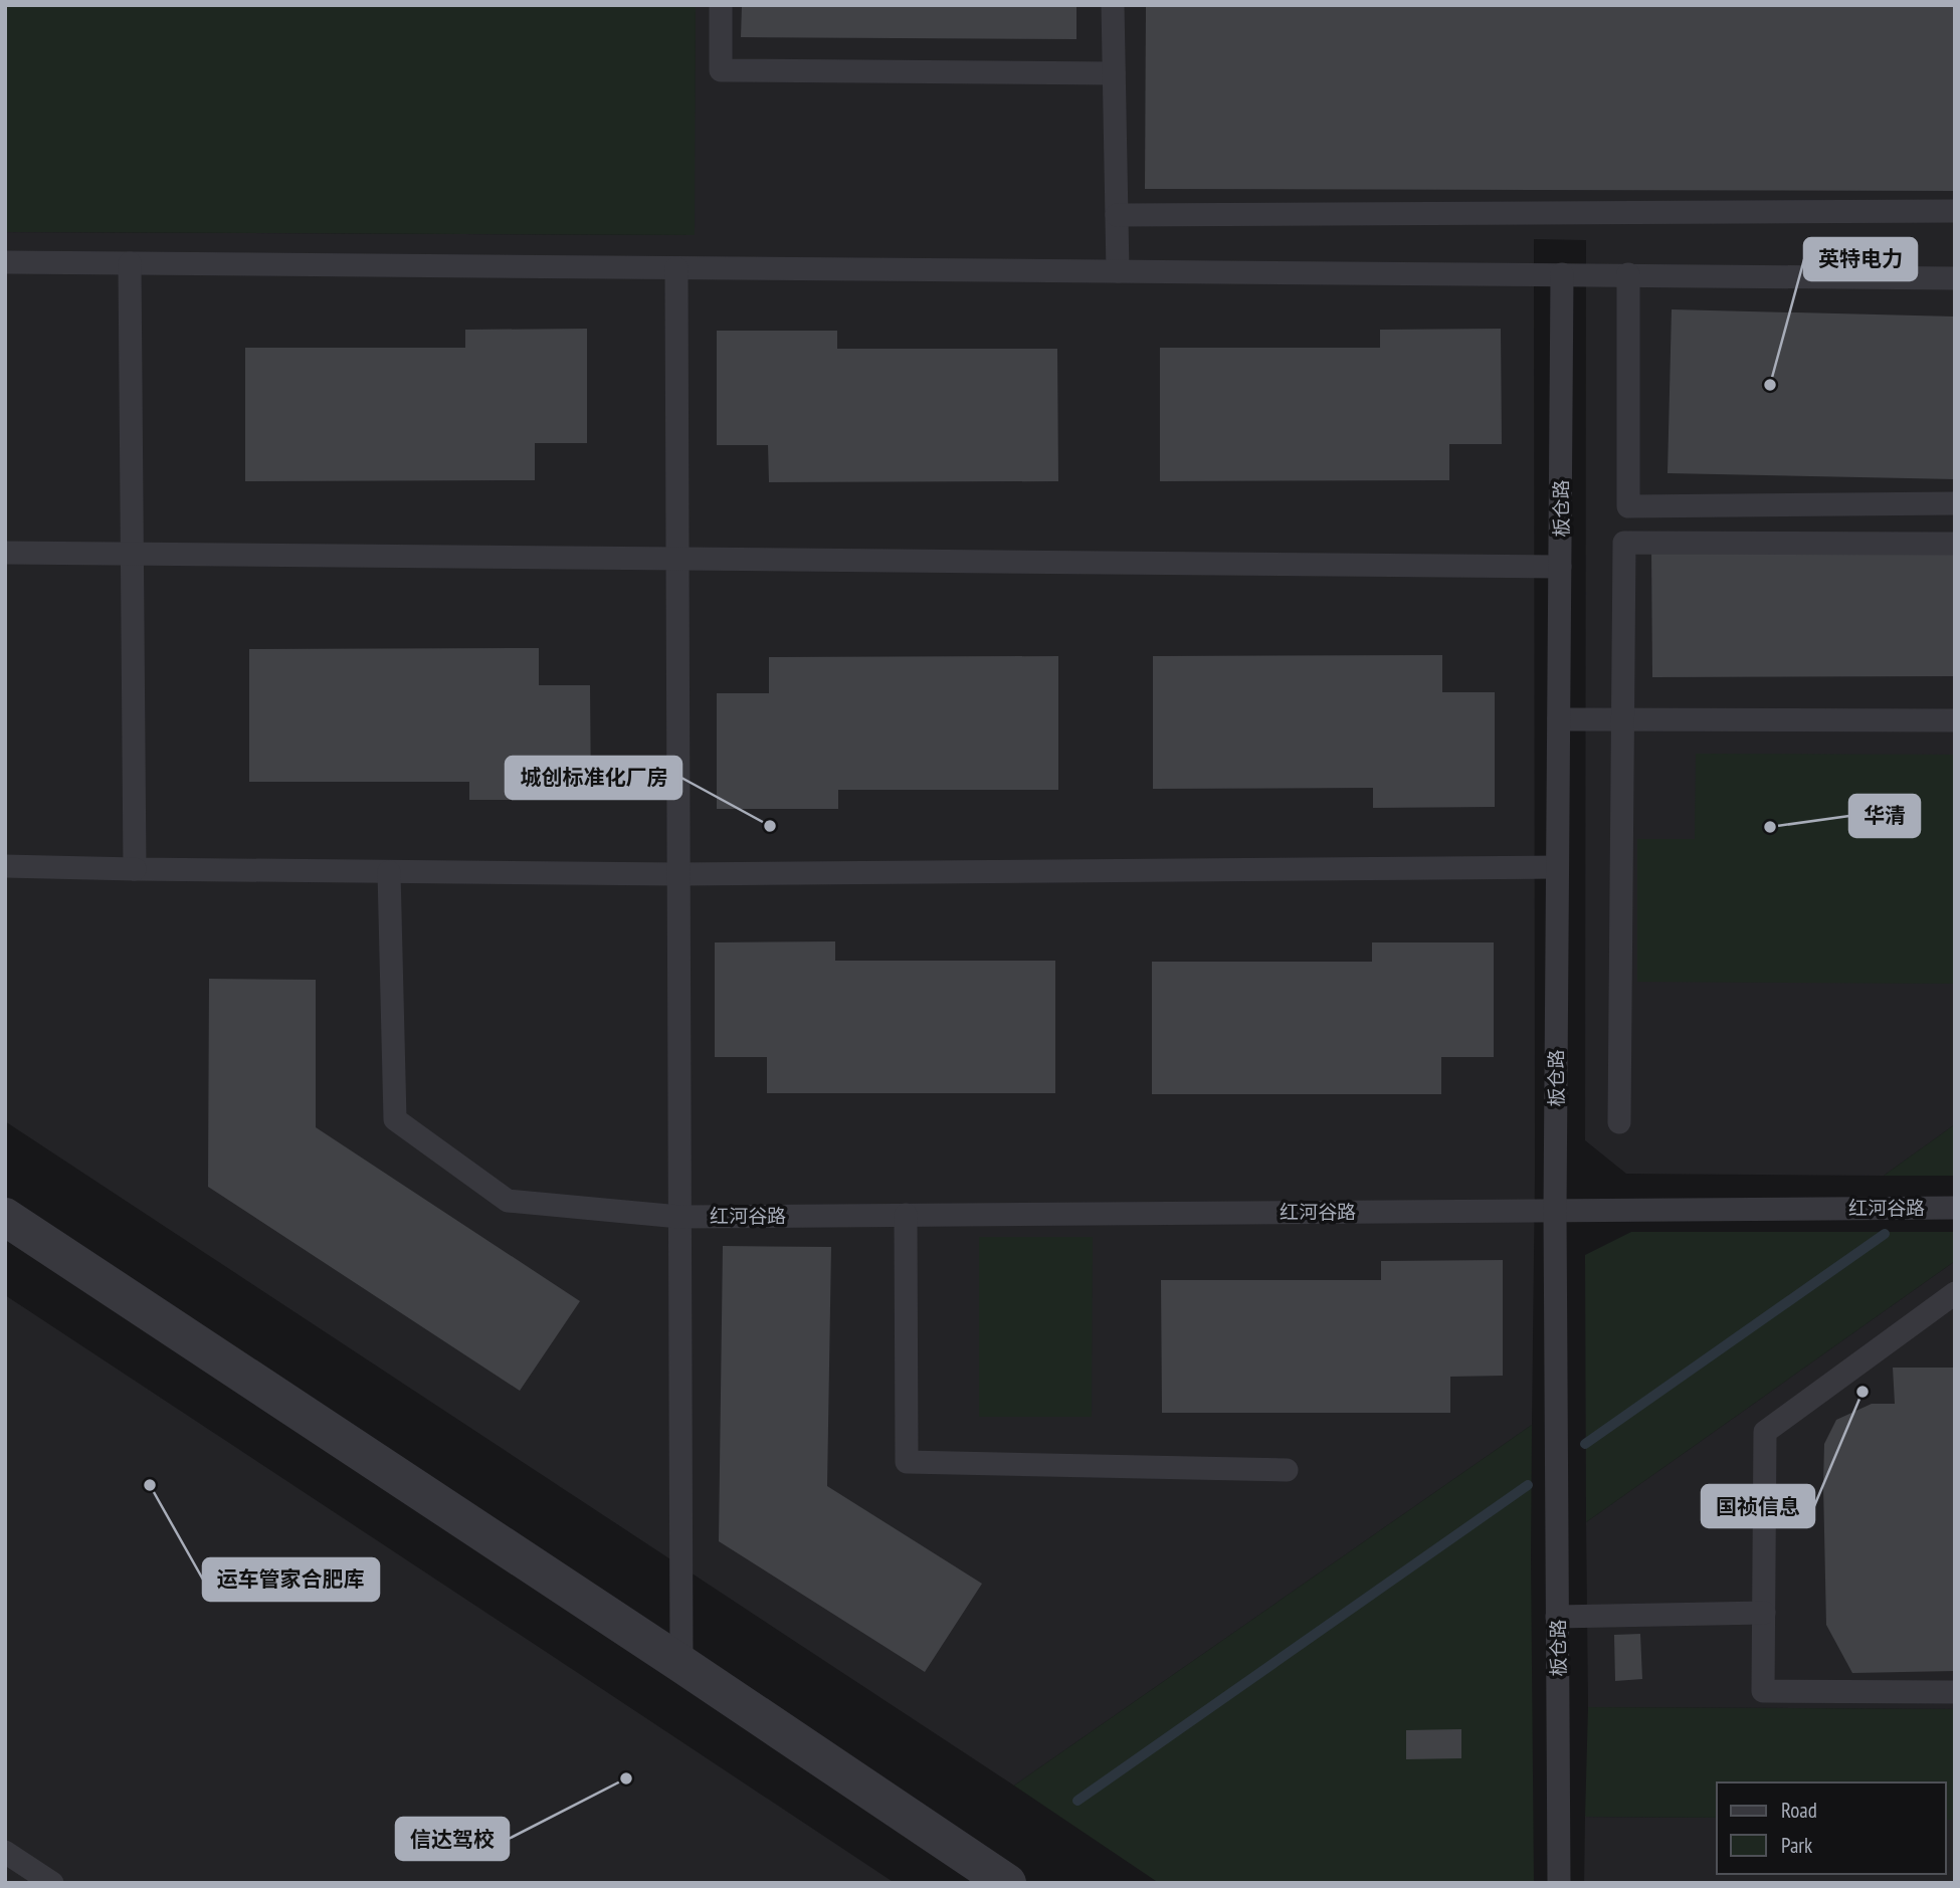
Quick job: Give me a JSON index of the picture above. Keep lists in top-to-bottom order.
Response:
{
  "streets": {
    "lane": ["板仓路", "红河谷路"]
  },
  "crossings": [
    ["板仓路", "红河谷路"]
  ],
  "places": [
    "英特电力",
    "城创标准化厂房",
    "华清",
    "国祯信息",
    "运车管家合肥库",
    "信达驾校"
  ],
  "legend": ["Road", "Park"]
}
